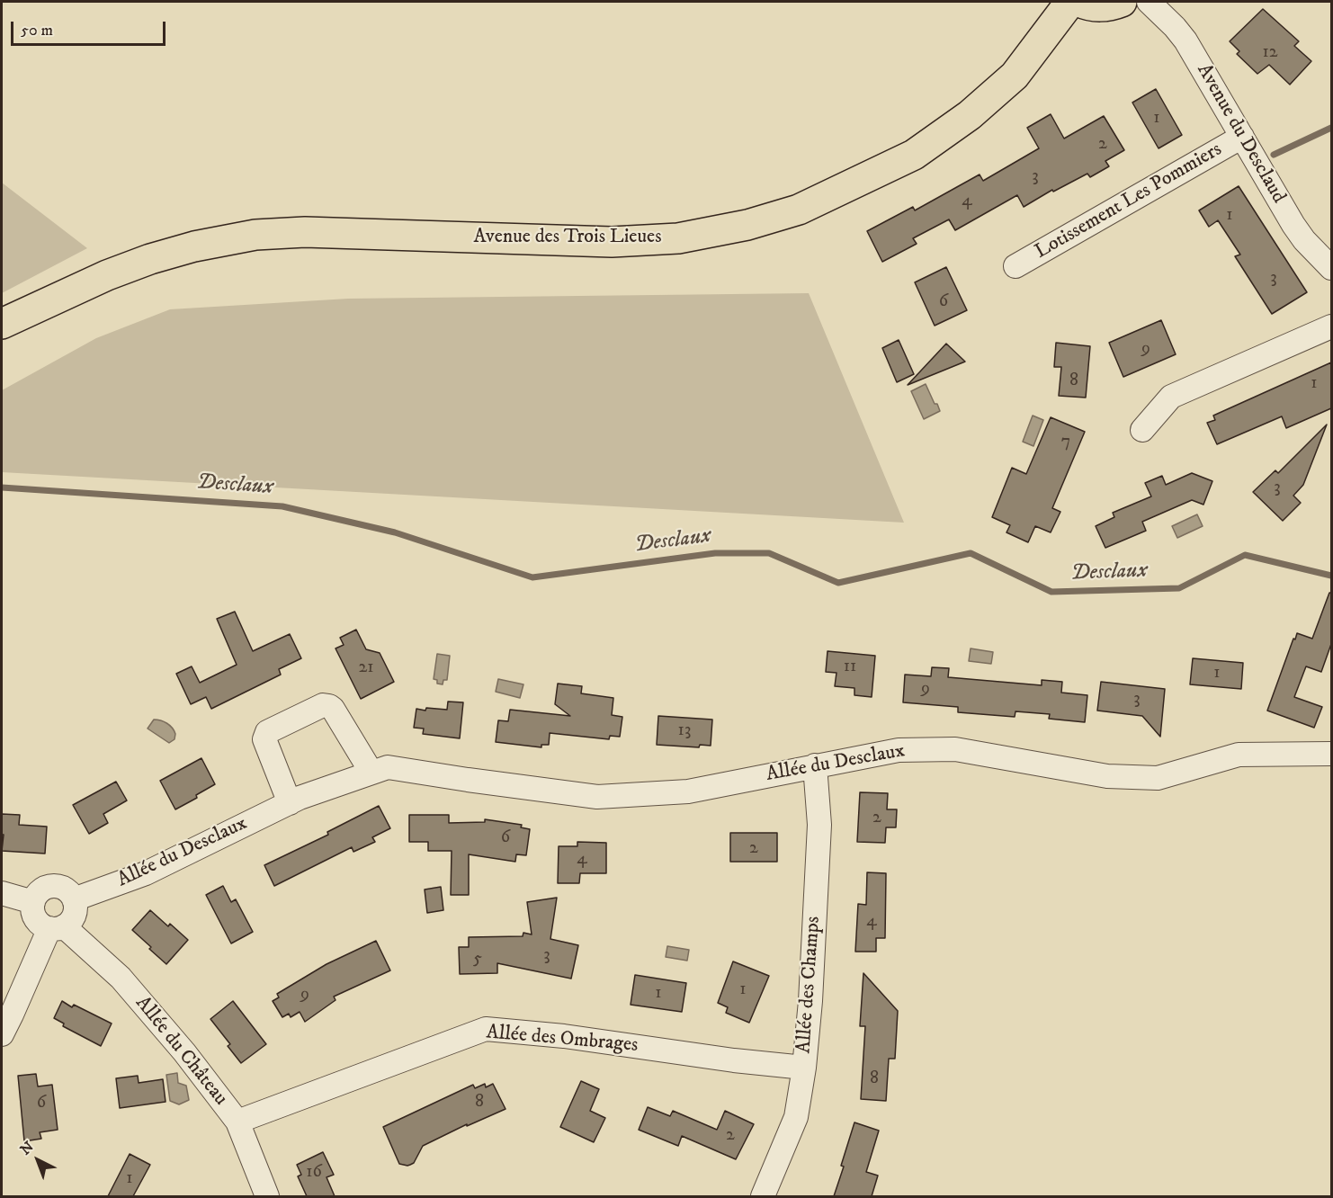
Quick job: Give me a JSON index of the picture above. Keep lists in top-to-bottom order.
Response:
{
  "streets": {
    "main road": ["Avenue des Trois Lieues"],
    "street": [
      "Avenue du Desclaud",
      "Lotissement Les Pommiers",
      "Allée du Desclaux",
      "Allée des Champs",
      "Allée des Ombrages",
      "Allée du Château"
    ]
  },
  "crossings": [
    ["Avenue du Desclaud", "Lotissement Les Pommiers"],
    ["Allée du Desclaux", "Allée des Champs"],
    ["Allée du Desclaux", "Allée du Château"],
    ["Allée des Champs", "Allée des Ombrages"],
    ["Allée des Ombrages", "Allée du Château"]
  ],
  "water": ["Desclaux"],
  "house_numbers": [
    "12",
    "1",
    "2",
    "3",
    "4",
    "1",
    "3",
    "6",
    "9",
    "8",
    "1",
    "7",
    "3",
    "11",
    "21",
    "1",
    "9",
    "3",
    "13",
    "2",
    "6",
    "2",
    "4",
    "4",
    "3",
    "5",
    "1",
    "1",
    "9",
    "8",
    "8",
    "6",
    "2",
    "16",
    "1"
  ],
  "scale_bar": "50 m",
  "north": "top left"
}
